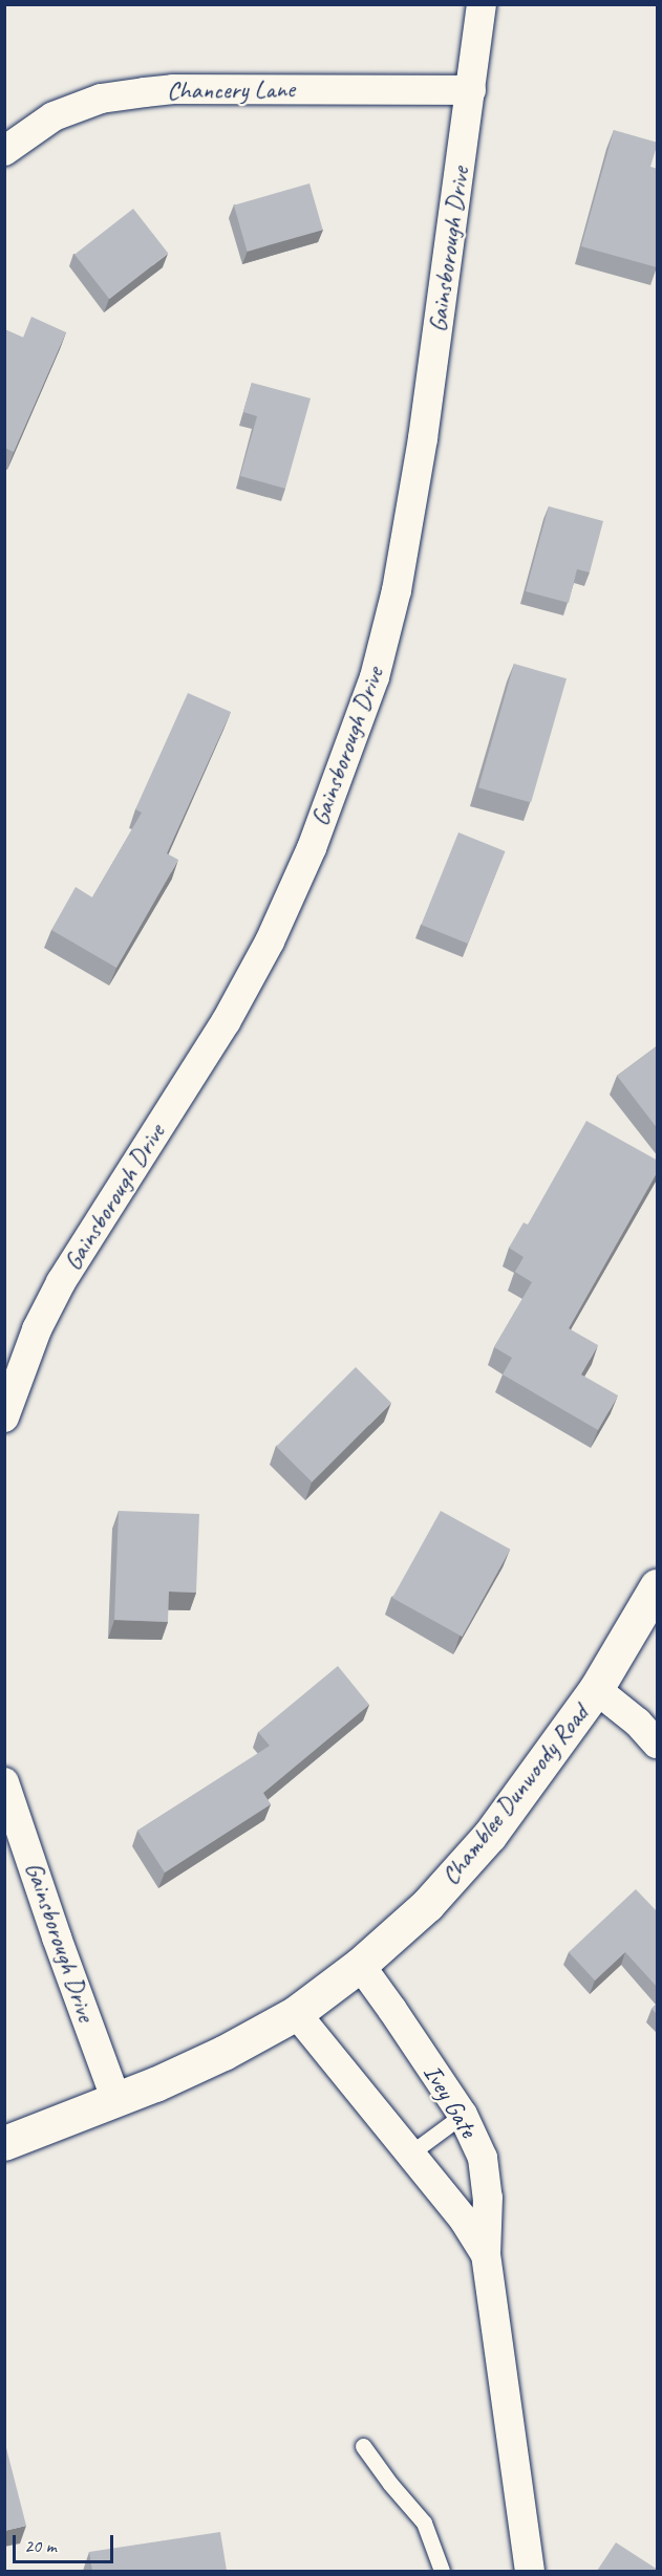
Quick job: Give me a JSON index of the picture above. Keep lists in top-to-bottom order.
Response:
{
  "streets": {
    "street": [
      "Chancery Lane",
      "Gainsborough Drive",
      "Chamblee Dunwoody Road",
      "Ivey Gate"
    ]
  },
  "crossings": [
    ["Chancery Lane", "Gainsborough Drive"],
    ["Gainsborough Drive", "Chamblee Dunwoody Road"],
    ["Chamblee Dunwoody Road", "Ivey Gate"]
  ],
  "scale_bar": "20 m"
}
